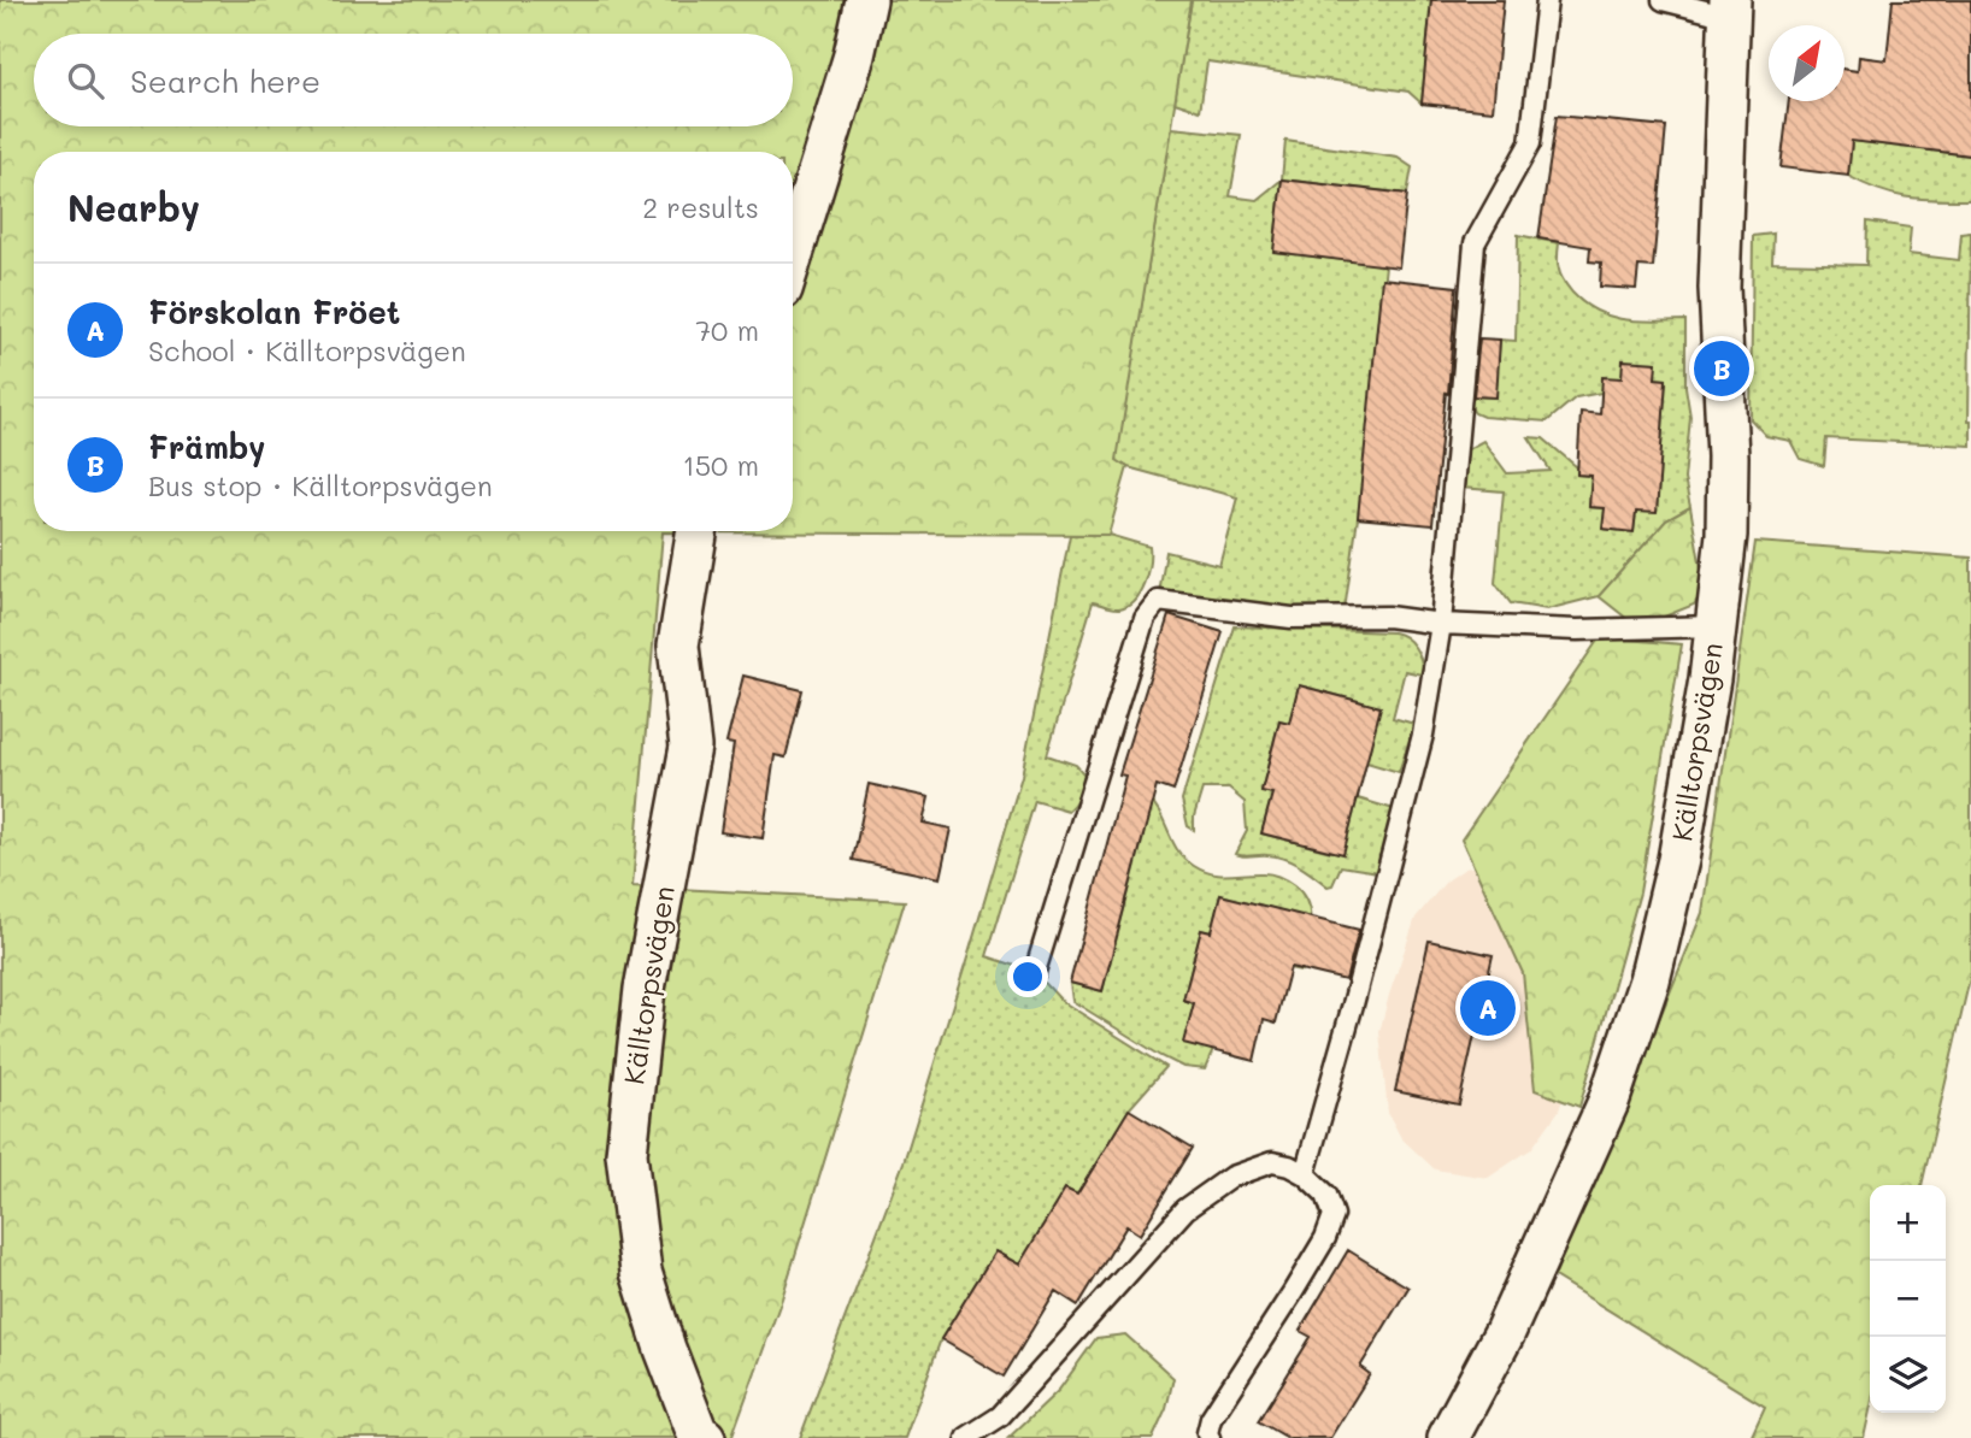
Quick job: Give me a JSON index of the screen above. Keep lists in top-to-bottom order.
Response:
{
  "streets": {
    "street": ["Källtorpsvägen"]
  },
  "north": "top right",
  "page": {
    "search": "Search here",
    "heading": ["Nearby", "2 results"],
    "list": [
      {
        "mark": "A",
        "name": "Förskolan Fröet",
        "note": "School · Källtorpsvägen",
        "value": "70 m"
      },
      {
        "mark": "B",
        "name": "Främby",
        "note": "Bus stop · Källtorpsvägen",
        "value": "150 m"
      }
    ],
    "pins": ["B", "A"],
    "map_buttons": ["+", "−"]
  }
}
